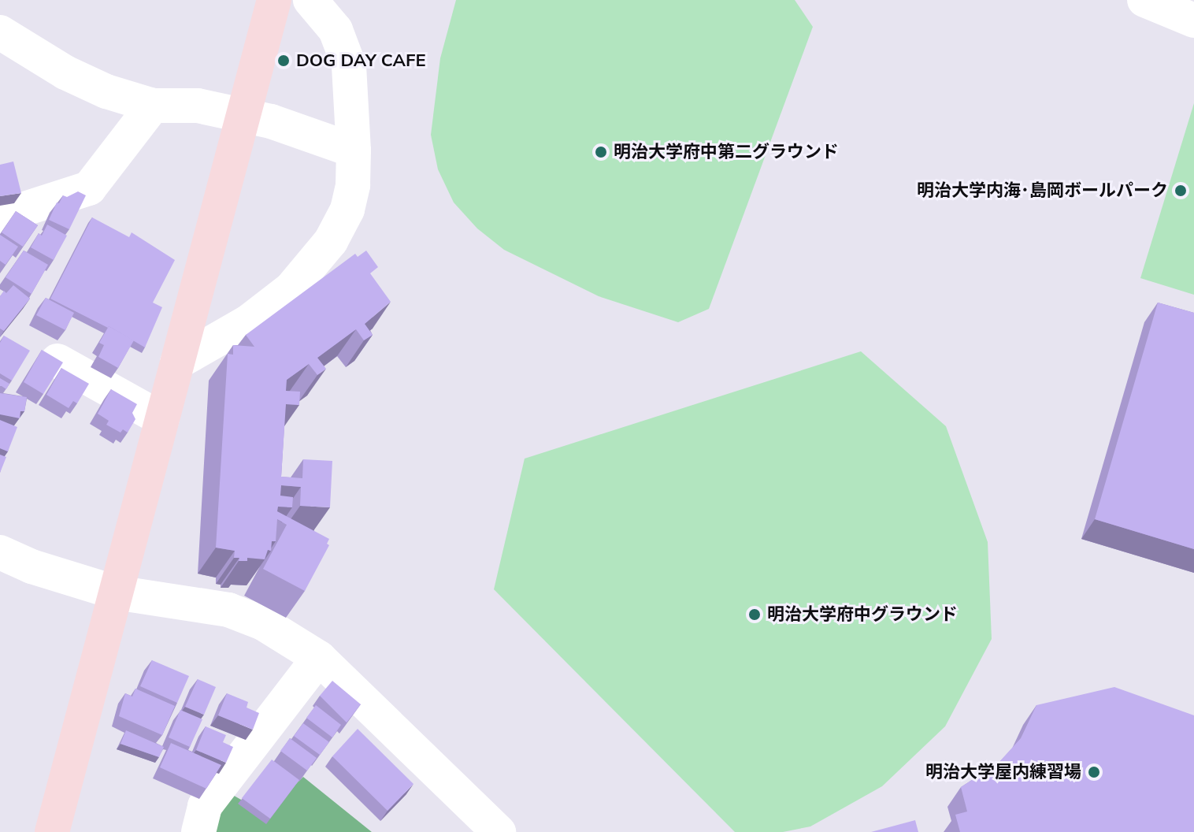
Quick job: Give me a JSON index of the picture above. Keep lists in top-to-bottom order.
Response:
{
  "places": [
    "DOG DAY CAFE",
    "明治大学府中第二グラウンド",
    "明治大学内海･島岡ボールパーク",
    "明治大学府中グラウンド",
    "明治大学屋内練習場"
  ]
}
